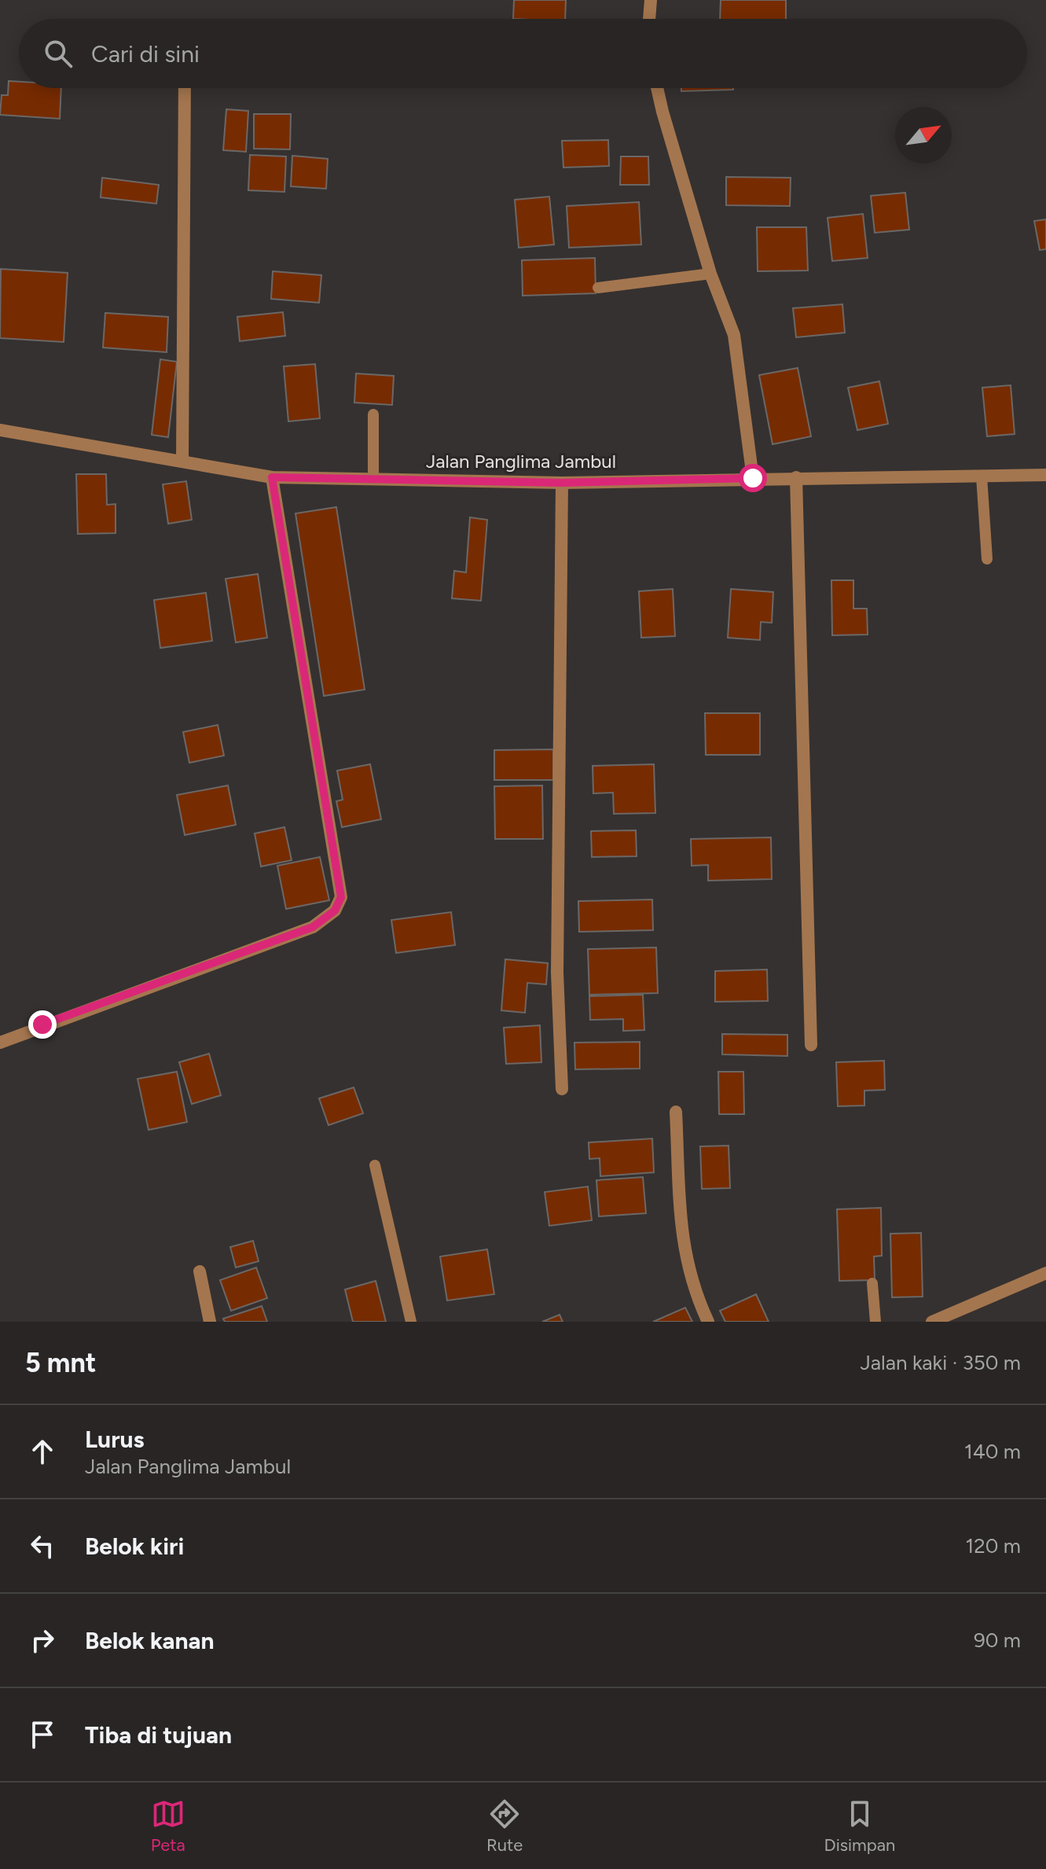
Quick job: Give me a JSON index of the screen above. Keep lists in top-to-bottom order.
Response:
{
  "streets": {
    "street": ["Jalan Panglima Jambul"]
  },
  "north": "top right",
  "page": {
    "search": "Cari di sini",
    "heading": ["5 mnt", "Jalan kaki · 350 m"],
    "list": [
      ["Lurus", "Jalan Panglima Jambul", "140 m"],
      ["Belok kiri", "120 m"],
      ["Belok kanan", "90 m"],
      "Tiba di tujuan"
    ],
    "nav": ["Peta", "Rute", "Disimpan"]
  }
}
